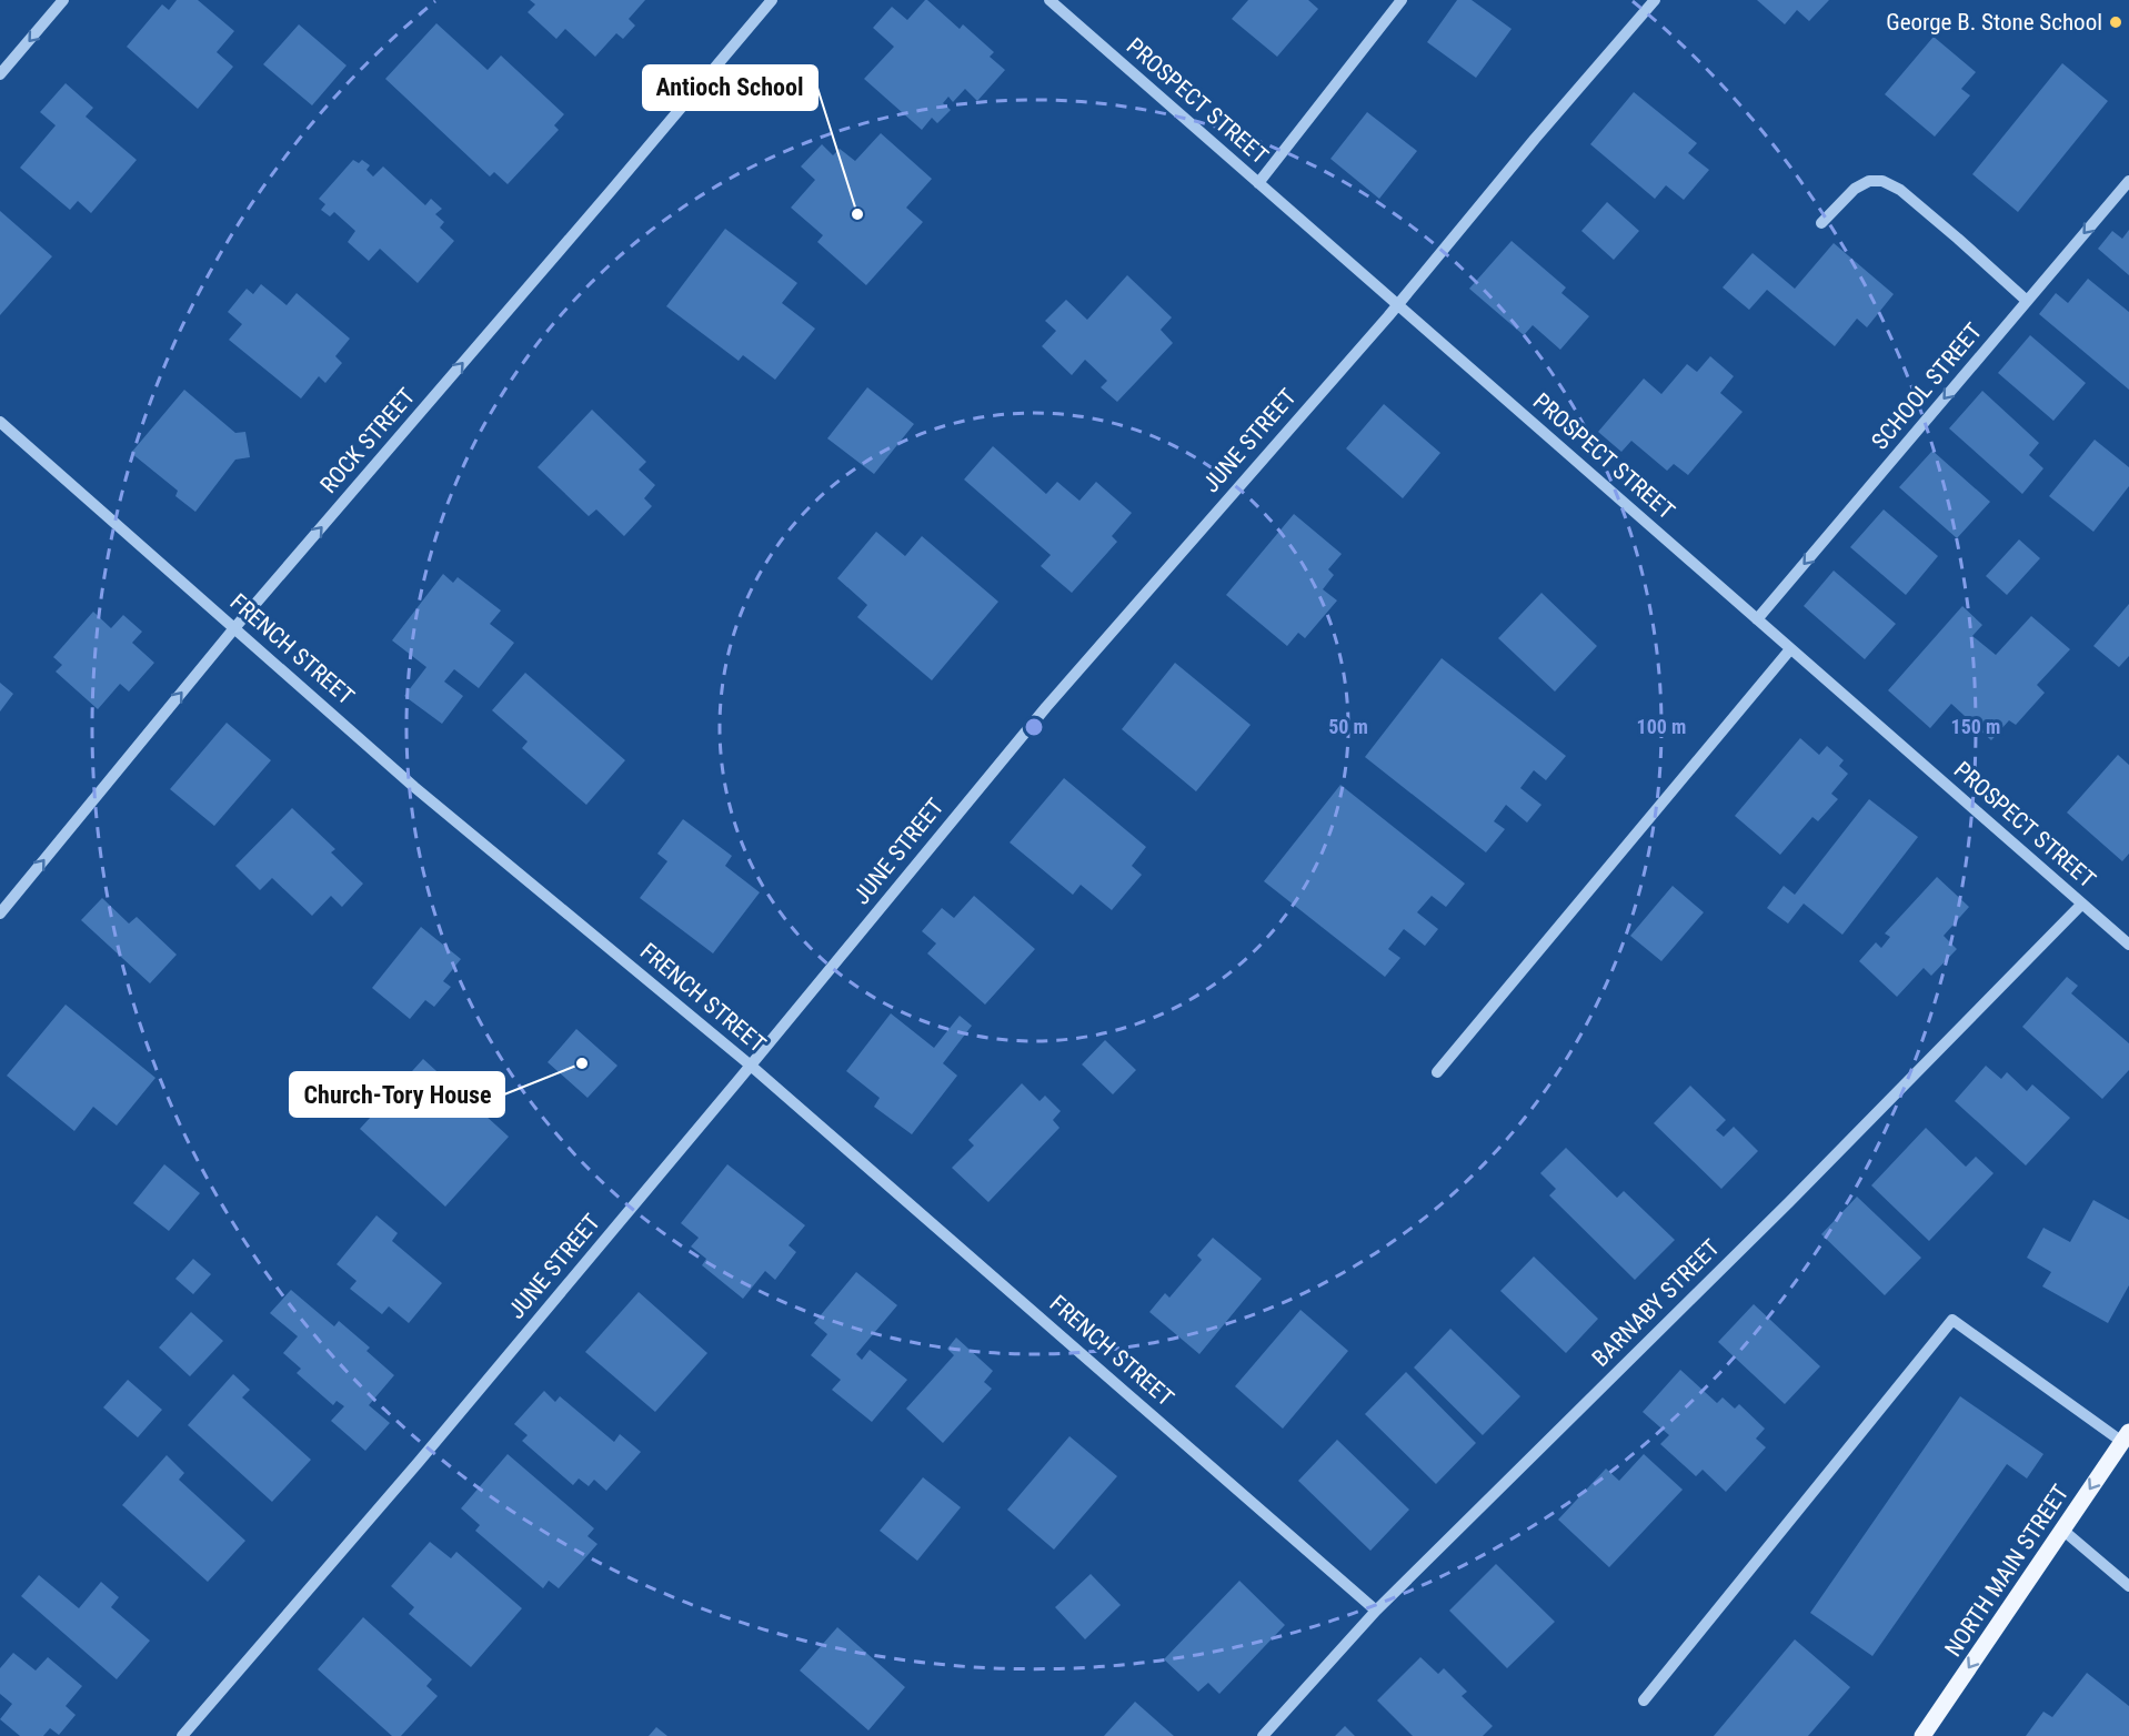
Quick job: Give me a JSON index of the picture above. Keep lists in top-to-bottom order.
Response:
{
  "streets": {
    "main road": ["NORTH MAIN STREET"],
    "street": [
      "PROSPECT STREET",
      "SCHOOL STREET",
      "ROCK STREET",
      "JUNE STREET",
      "FRENCH STREET",
      "BARNABY STREET"
    ]
  },
  "crossings": [
    ["PROSPECT STREET", "SCHOOL STREET"],
    ["PROSPECT STREET", "JUNE STREET"],
    ["PROSPECT STREET", "BARNABY STREET"],
    ["ROCK STREET", "FRENCH STREET"],
    ["JUNE STREET", "FRENCH STREET"],
    ["FRENCH STREET", "BARNABY STREET"]
  ],
  "one_way": ["SCHOOL STREET", "ROCK STREET", "NORTH MAIN STREET"],
  "places": ["George B. Stone School", "Antioch School", "Church-Tory House"],
  "rings": ["50 m", "100 m", "150 m"]
}
